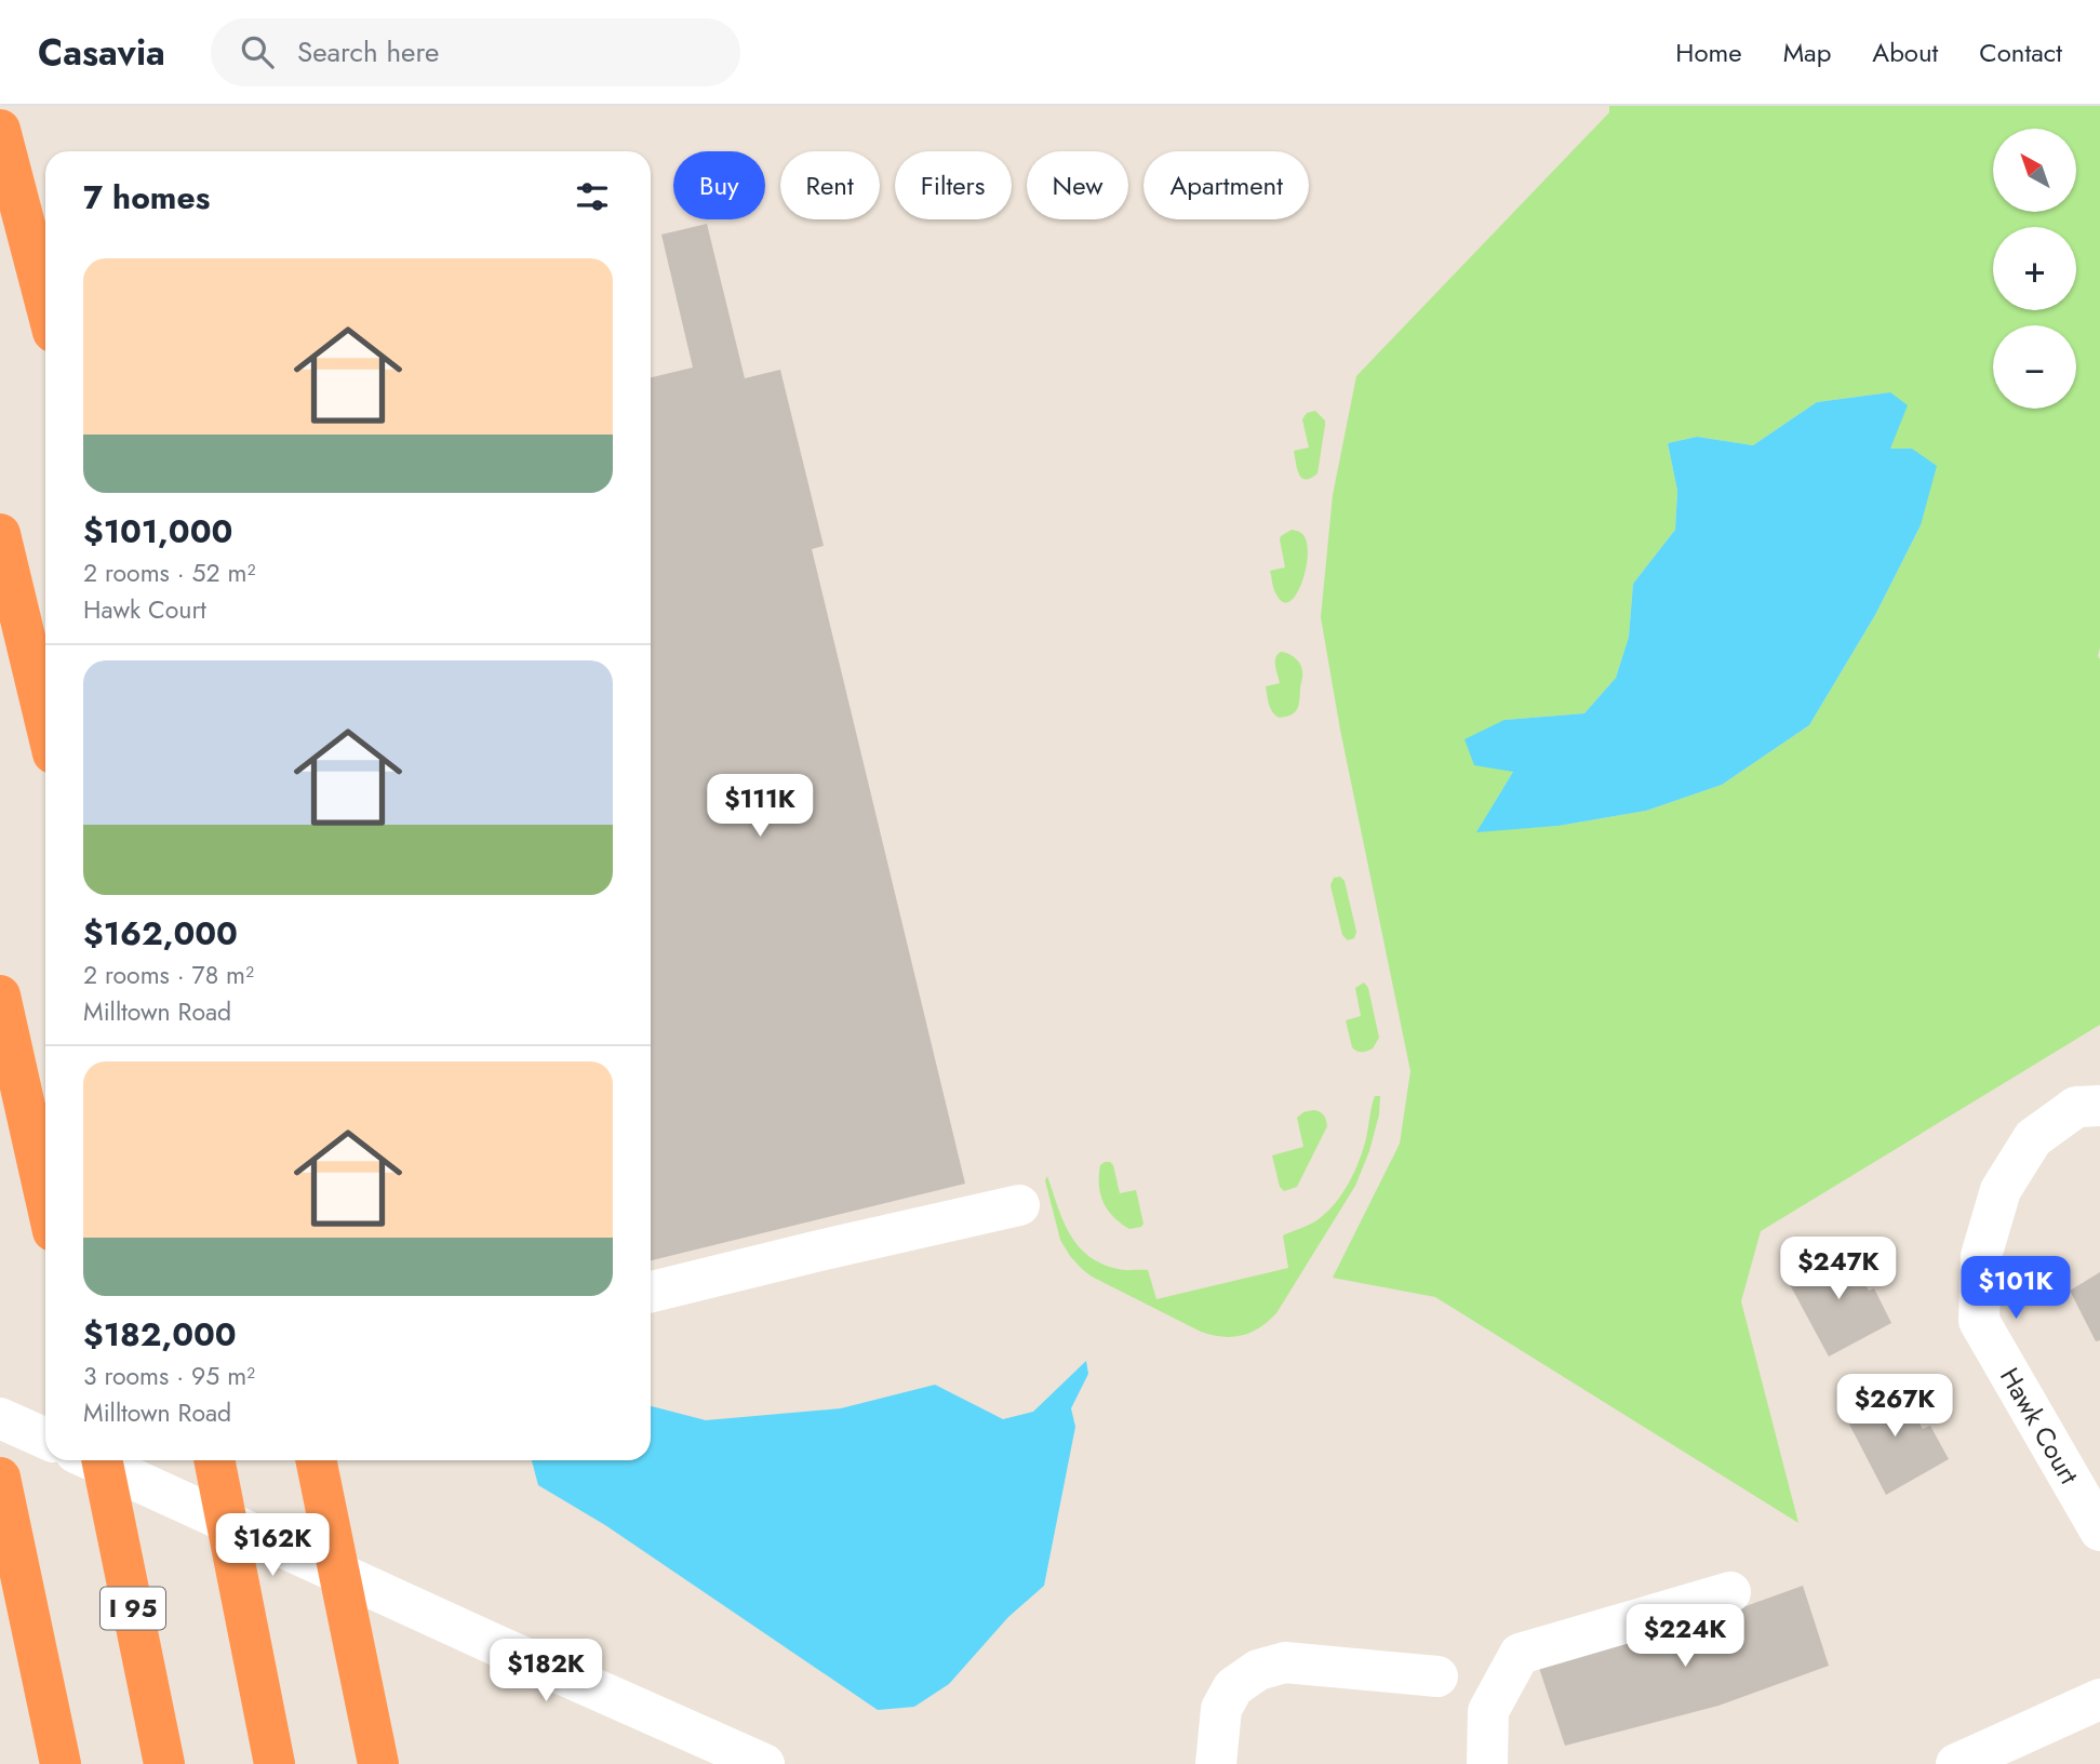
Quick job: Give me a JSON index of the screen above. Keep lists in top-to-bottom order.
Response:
{
  "streets": {
    "highway": ["I 95"],
    "street": ["Hawk Court"]
  },
  "north": "top left",
  "page": {
    "header": "Casavia",
    "search": "Search here",
    "nav": [
      "Home",
      "Map",
      "About",
      "Contact"
    ],
    "map_buttons": ["+", "−"],
    "chip": [
      "Buy",
      "Rent",
      "Filters",
      "New",
      "Apartment"
    ],
    "heading": "7 homes",
    "list": [
      {
        "name": "$101,000",
        "note": "2 rooms · 52 m² · Hawk Court"
      },
      {
        "name": "$162,000",
        "note": "2 rooms · 78 m² · Milltown Road"
      },
      {
        "name": "$182,000",
        "note": "3 rooms · 95 m² · Milltown Road"
      }
    ],
    "price": [
      "$111K",
      "$247K",
      "$101K",
      "$267K",
      "$162K",
      "$224K",
      "$182K"
    ]
  }
}
